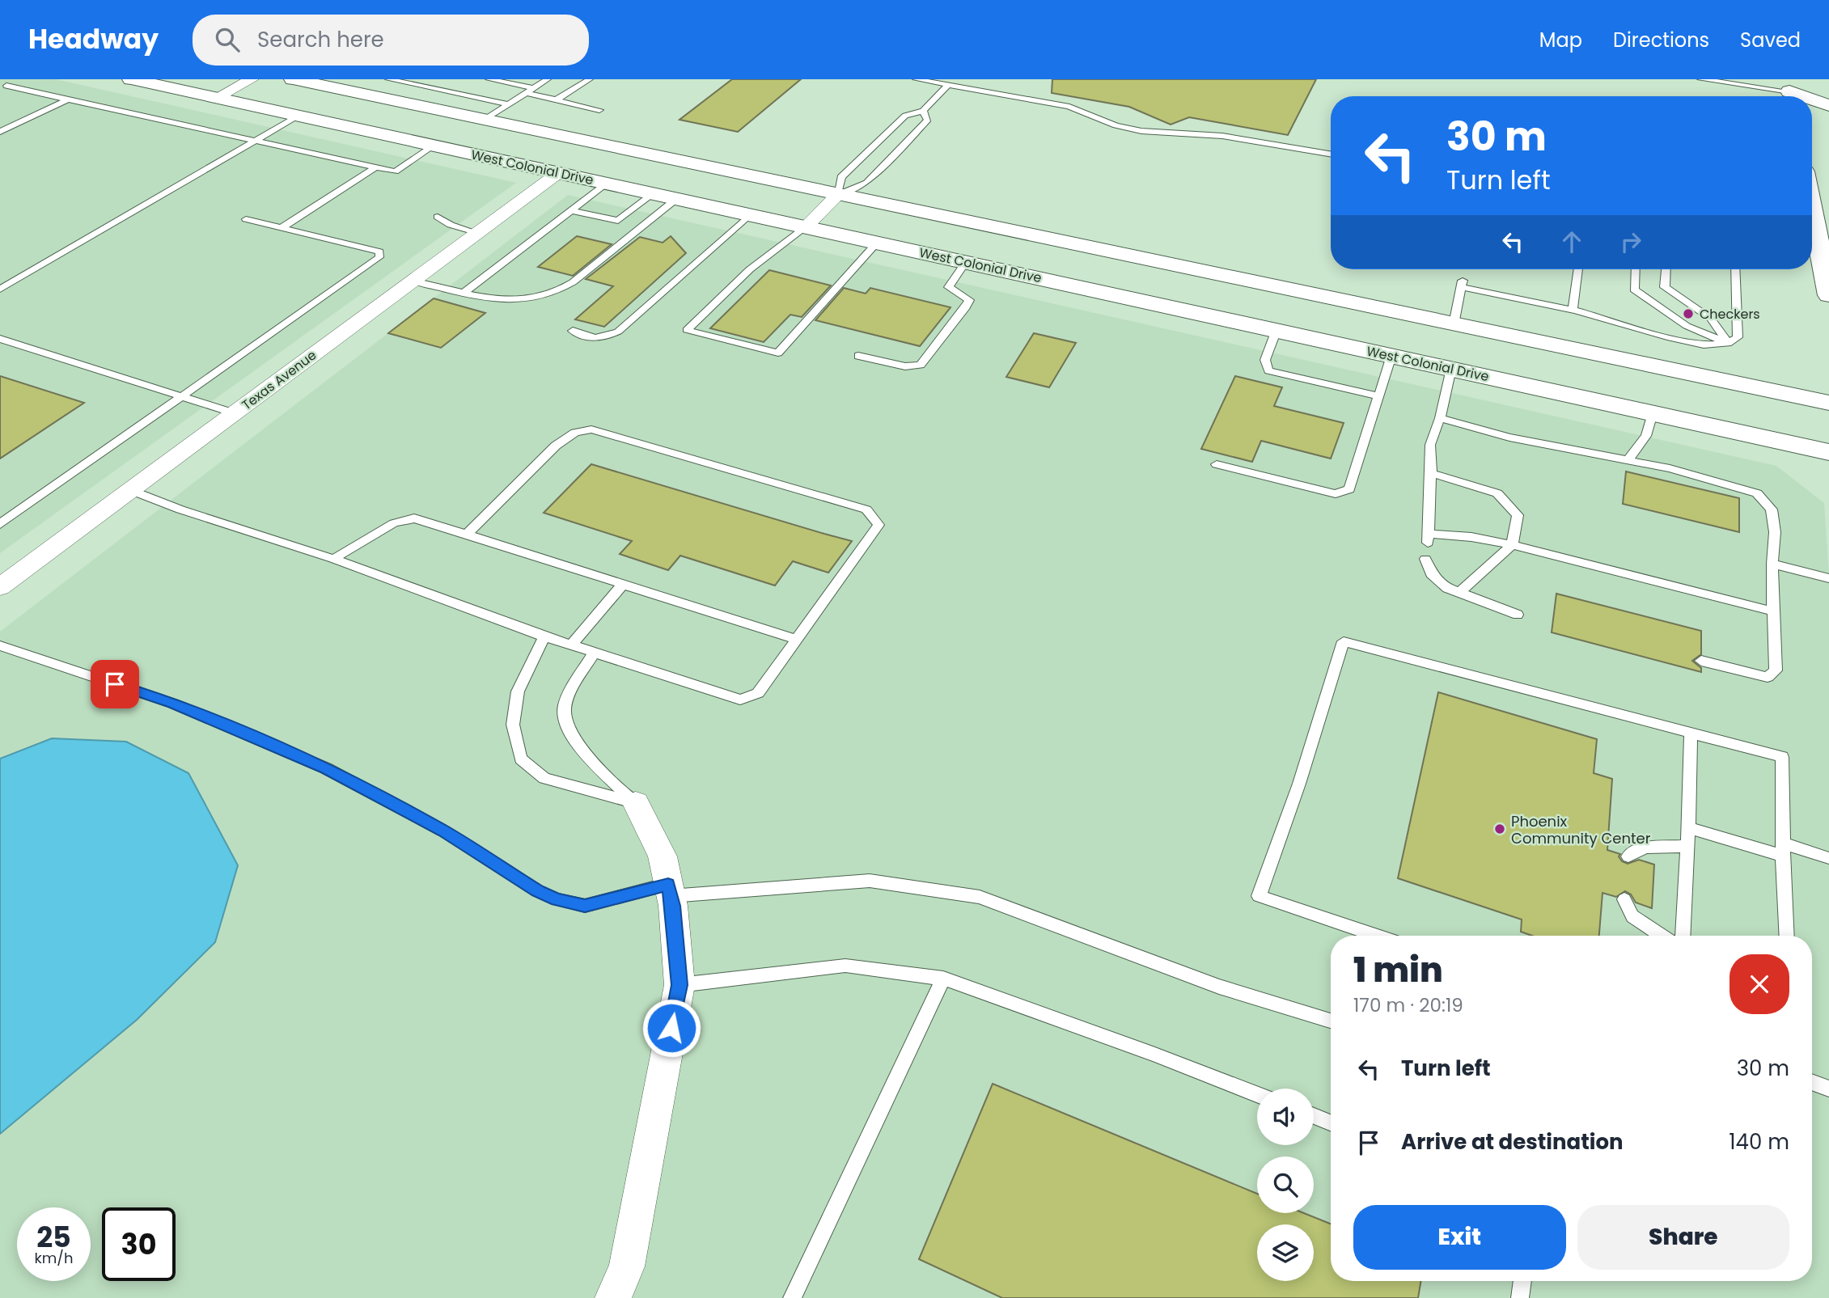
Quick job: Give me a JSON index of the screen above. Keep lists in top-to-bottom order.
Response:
{
  "streets": {
    "main road": ["West Colonial Drive"],
    "street": ["Texas Avenue"]
  },
  "crossings": [
    ["West Colonial Drive", "Texas Avenue"]
  ],
  "places": ["Checkers", "Phoenix Community Center"],
  "page": {
    "header": "Headway",
    "search": "Search here",
    "nav": ["Map", "Directions", "Saved"],
    "turn": ["30 m", "Turn left"],
    "heading": ["1 min", "170 m · 20:19"],
    "list": [
      {
        "name": "Turn left",
        "value": "30 m"
      },
      {
        "name": "Arrive at destination",
        "value": "140 m"
      }
    ],
    "buttons": ["Exit", "Share"],
    "speed": "25 km/h",
    "limit": "30"
  }
}
